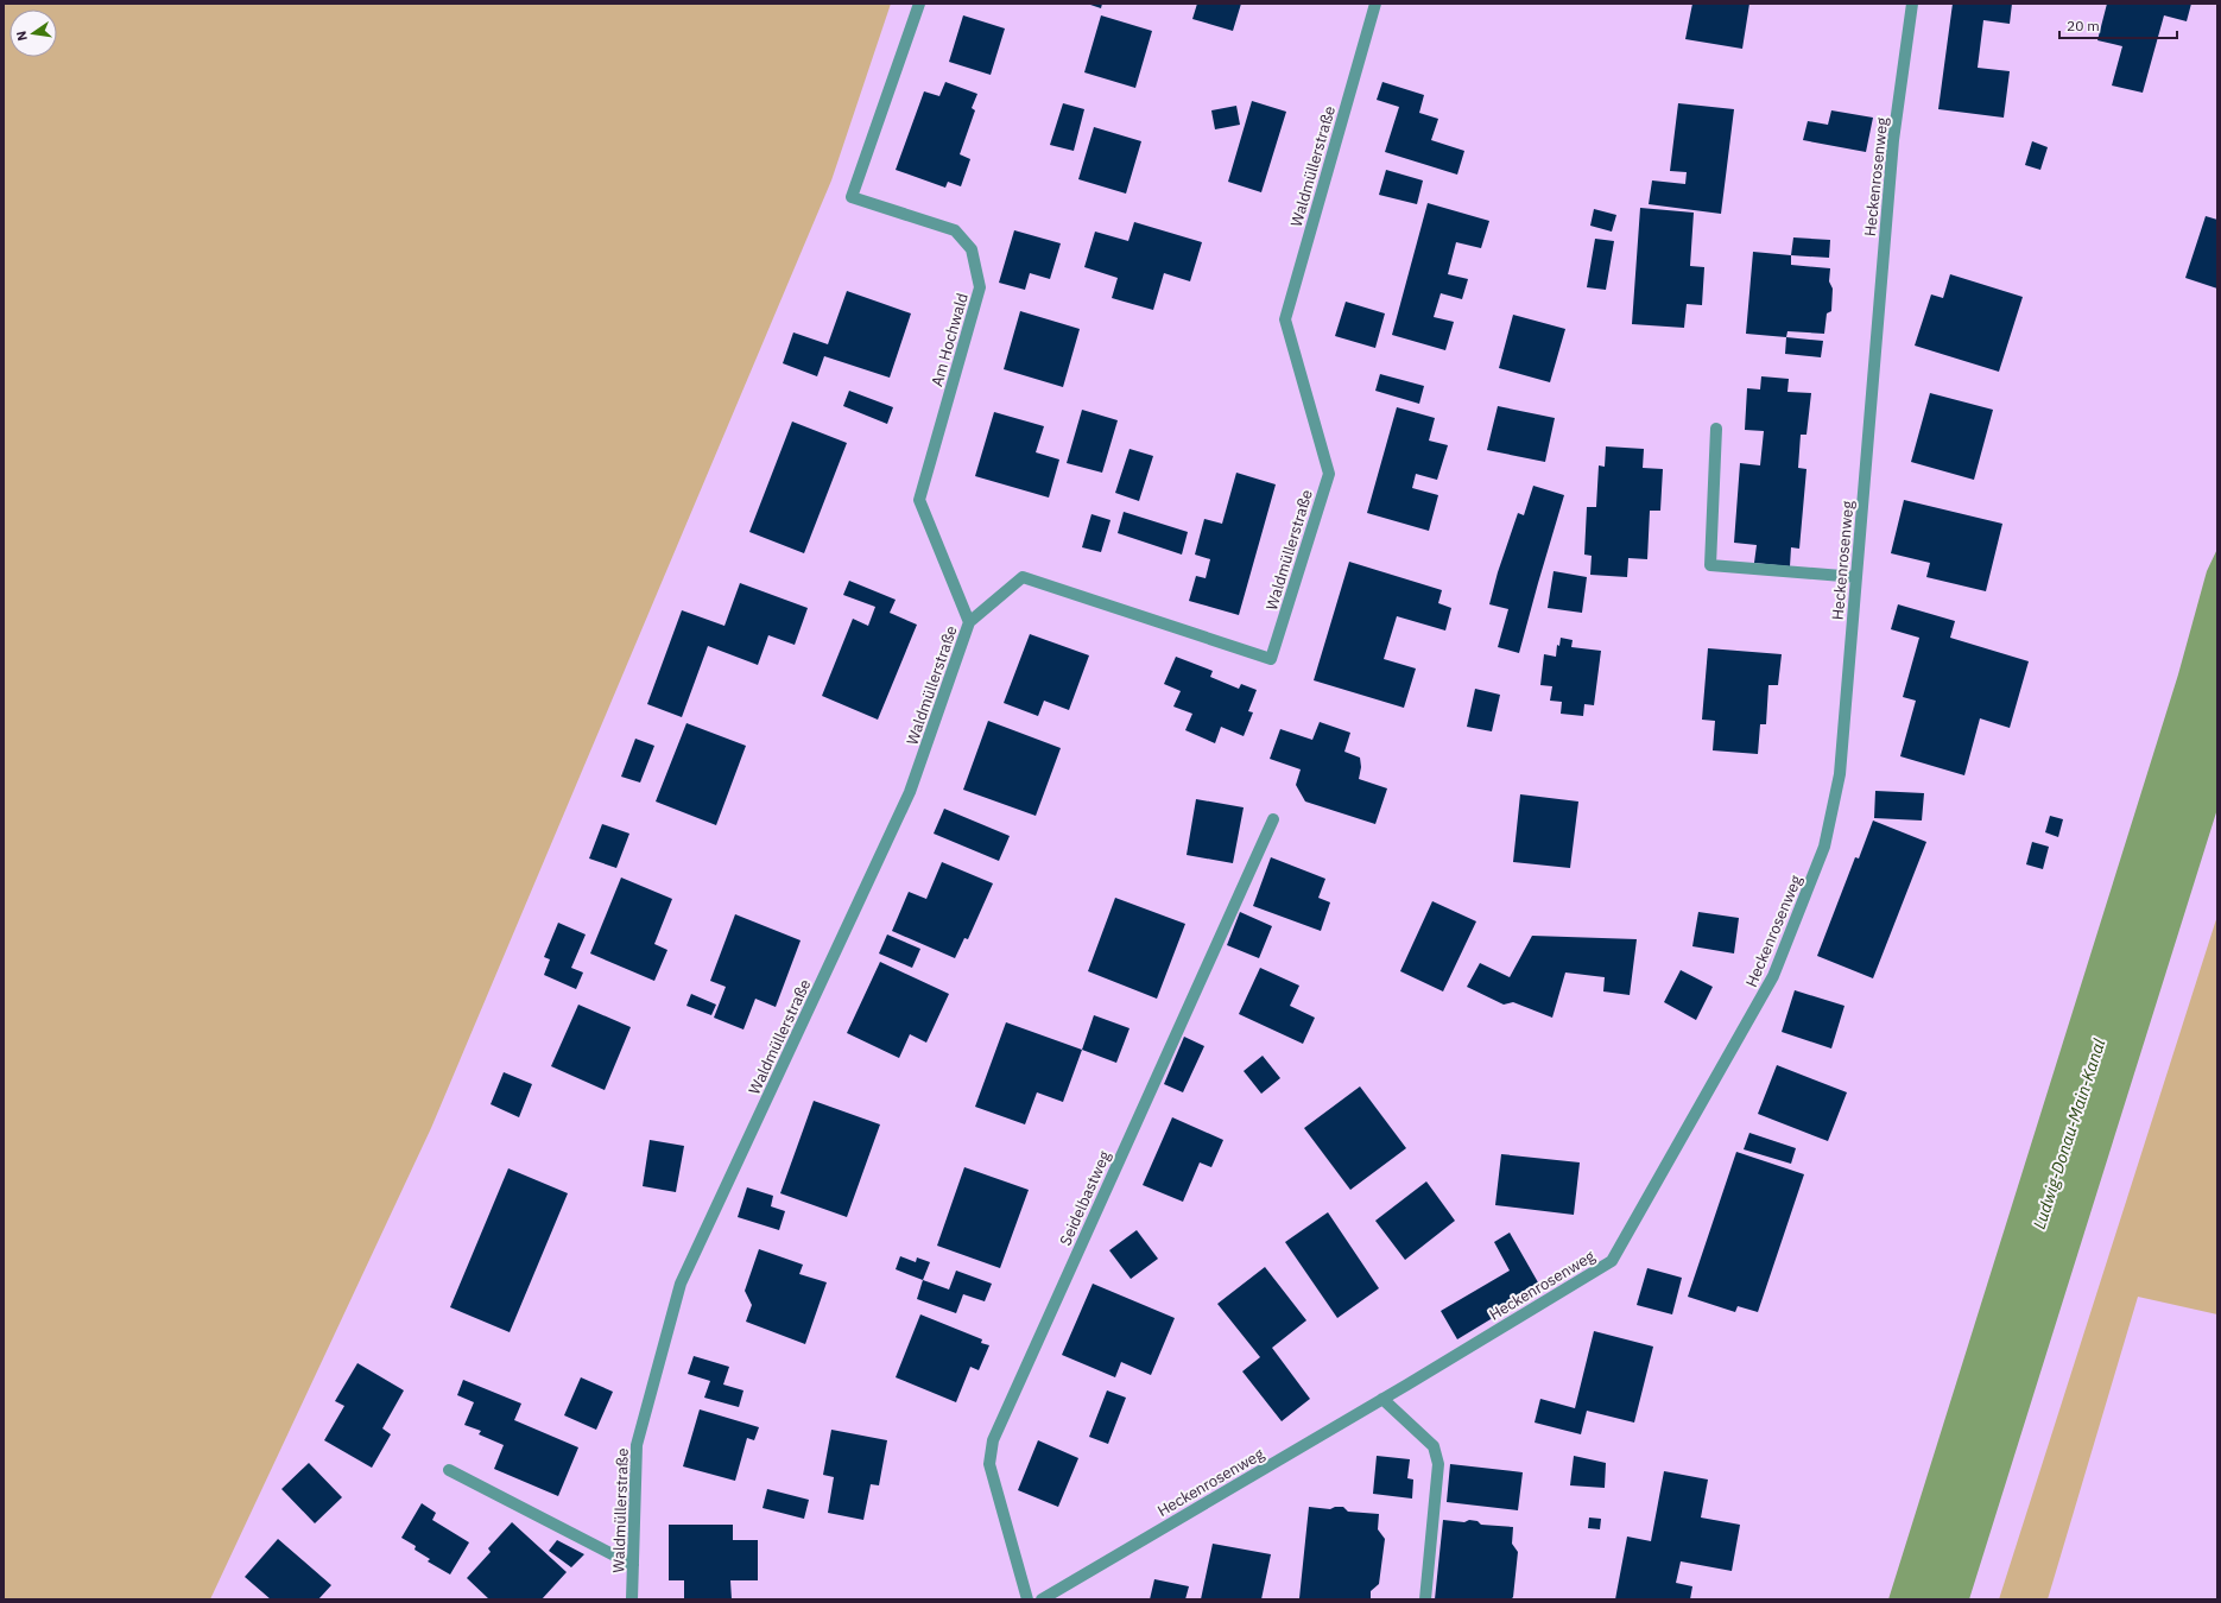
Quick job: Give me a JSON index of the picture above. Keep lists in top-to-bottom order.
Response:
{
  "streets": {
    "street": [
      "Waldmüllerstraße",
      "Heckenrosenweg",
      "Am Hochwald",
      "Seidelbastweg"
    ]
  },
  "crossings": [
    ["Waldmüllerstraße", "Am Hochwald"]
  ],
  "water": ["Ludwig-Donau-Main-Kanal"],
  "scale_bar": "20 m",
  "north": "left"
}
